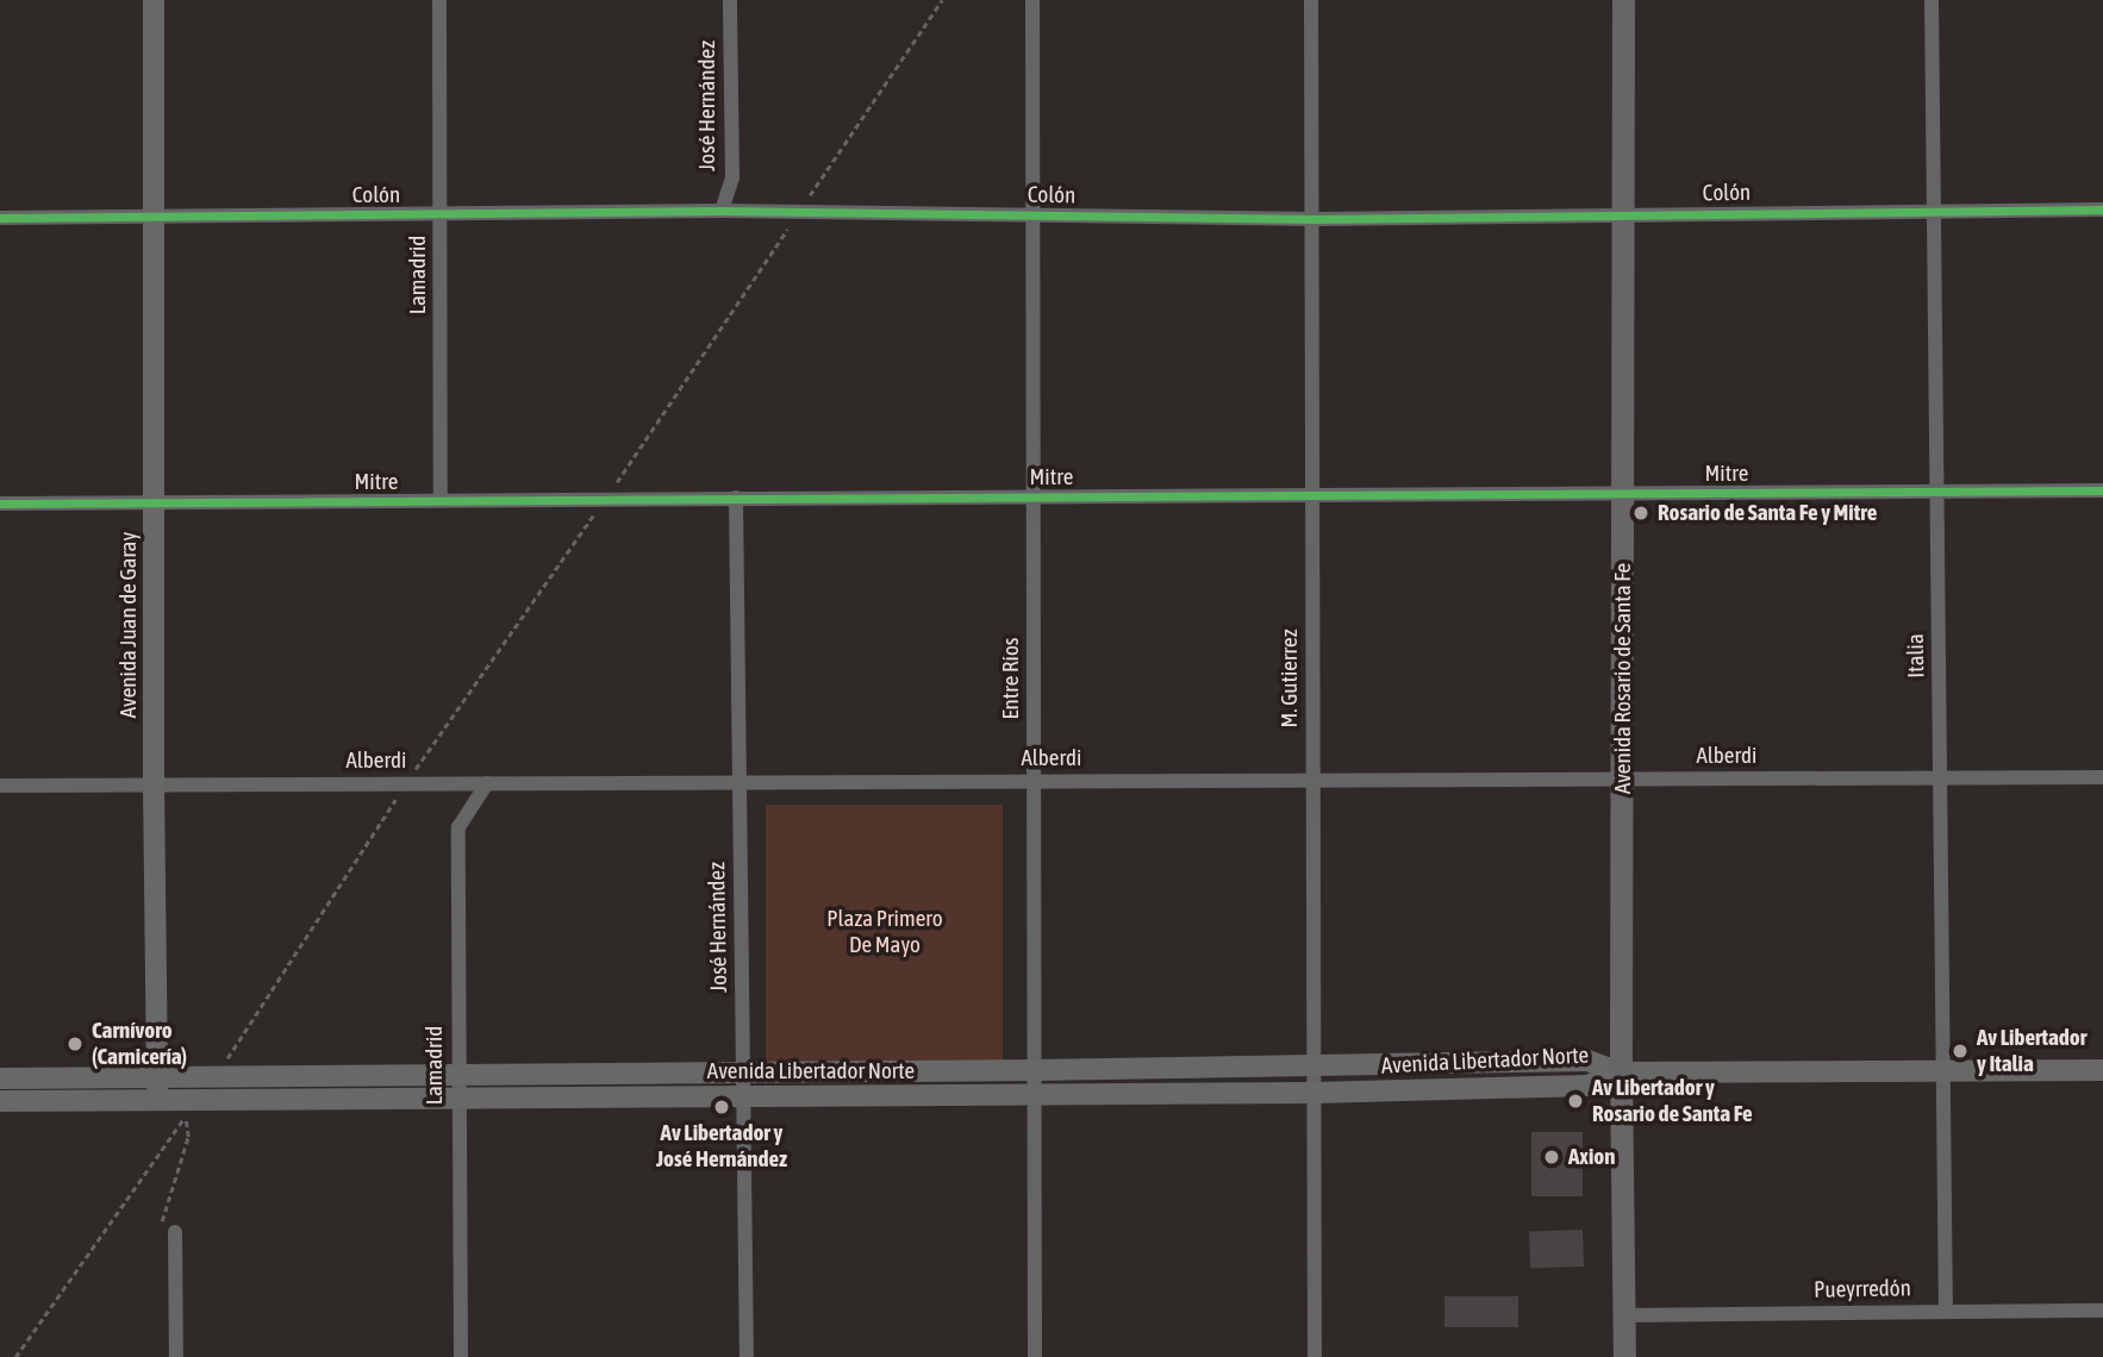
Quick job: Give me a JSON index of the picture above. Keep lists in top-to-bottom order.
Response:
{
  "streets": {
    "main road": ["Avenida Juan de Garay", "Avenida Rosario de Santa Fe", "Avenida Libertador Norte"],
    "street": [
      "José Hernández",
      "Colón",
      "Lamadrid",
      "Mitre",
      "Italia",
      "Entre Ríos",
      "M. Gutierrez",
      "Alberdi",
      "Pueyrredón"
    ]
  },
  "crossings": [
    ["José Hernández", "Colón"],
    ["José Hernández", "Mitre"],
    ["José Hernández", "Alberdi"],
    ["José Hernández", "Avenida Libertador Norte"],
    ["Colón", "Lamadrid"],
    ["Colón", "Avenida Juan de Garay"],
    ["Colón", "Italia"],
    ["Colón", "Entre Ríos"],
    ["Colón", "M. Gutierrez"],
    ["Colón", "Avenida Rosario de Santa Fe"],
    ["Lamadrid", "Mitre"],
    ["Lamadrid", "Alberdi"],
    ["Lamadrid", "Avenida Libertador Norte"],
    ["Mitre", "Avenida Juan de Garay"],
    ["Mitre", "Italia"],
    ["Mitre", "Entre Ríos"],
    ["Mitre", "M. Gutierrez"],
    ["Mitre", "Avenida Rosario de Santa Fe"],
    ["Avenida Juan de Garay", "Alberdi"],
    ["Avenida Juan de Garay", "Avenida Libertador Norte"],
    ["Italia", "Alberdi"],
    ["Italia", "Avenida Libertador Norte"],
    ["Italia", "Pueyrredón"],
    ["Entre Ríos", "Alberdi"],
    ["Entre Ríos", "Avenida Libertador Norte"],
    ["M. Gutierrez", "Alberdi"],
    ["M. Gutierrez", "Avenida Libertador Norte"],
    ["Avenida Rosario de Santa Fe", "Alberdi"],
    ["Avenida Rosario de Santa Fe", "Avenida Libertador Norte"],
    ["Avenida Rosario de Santa Fe", "Pueyrredón"]
  ],
  "parks": ["Plaza Primero De Mayo"],
  "places": [
    "Rosario de Santa Fe y Mitre",
    "Carnívoro (Carnicería)",
    "Av Libertador y Italia",
    "Av Libertador y Rosario de Santa Fe",
    "Av Libertador y José Hernández",
    "Axion"
  ]
}
